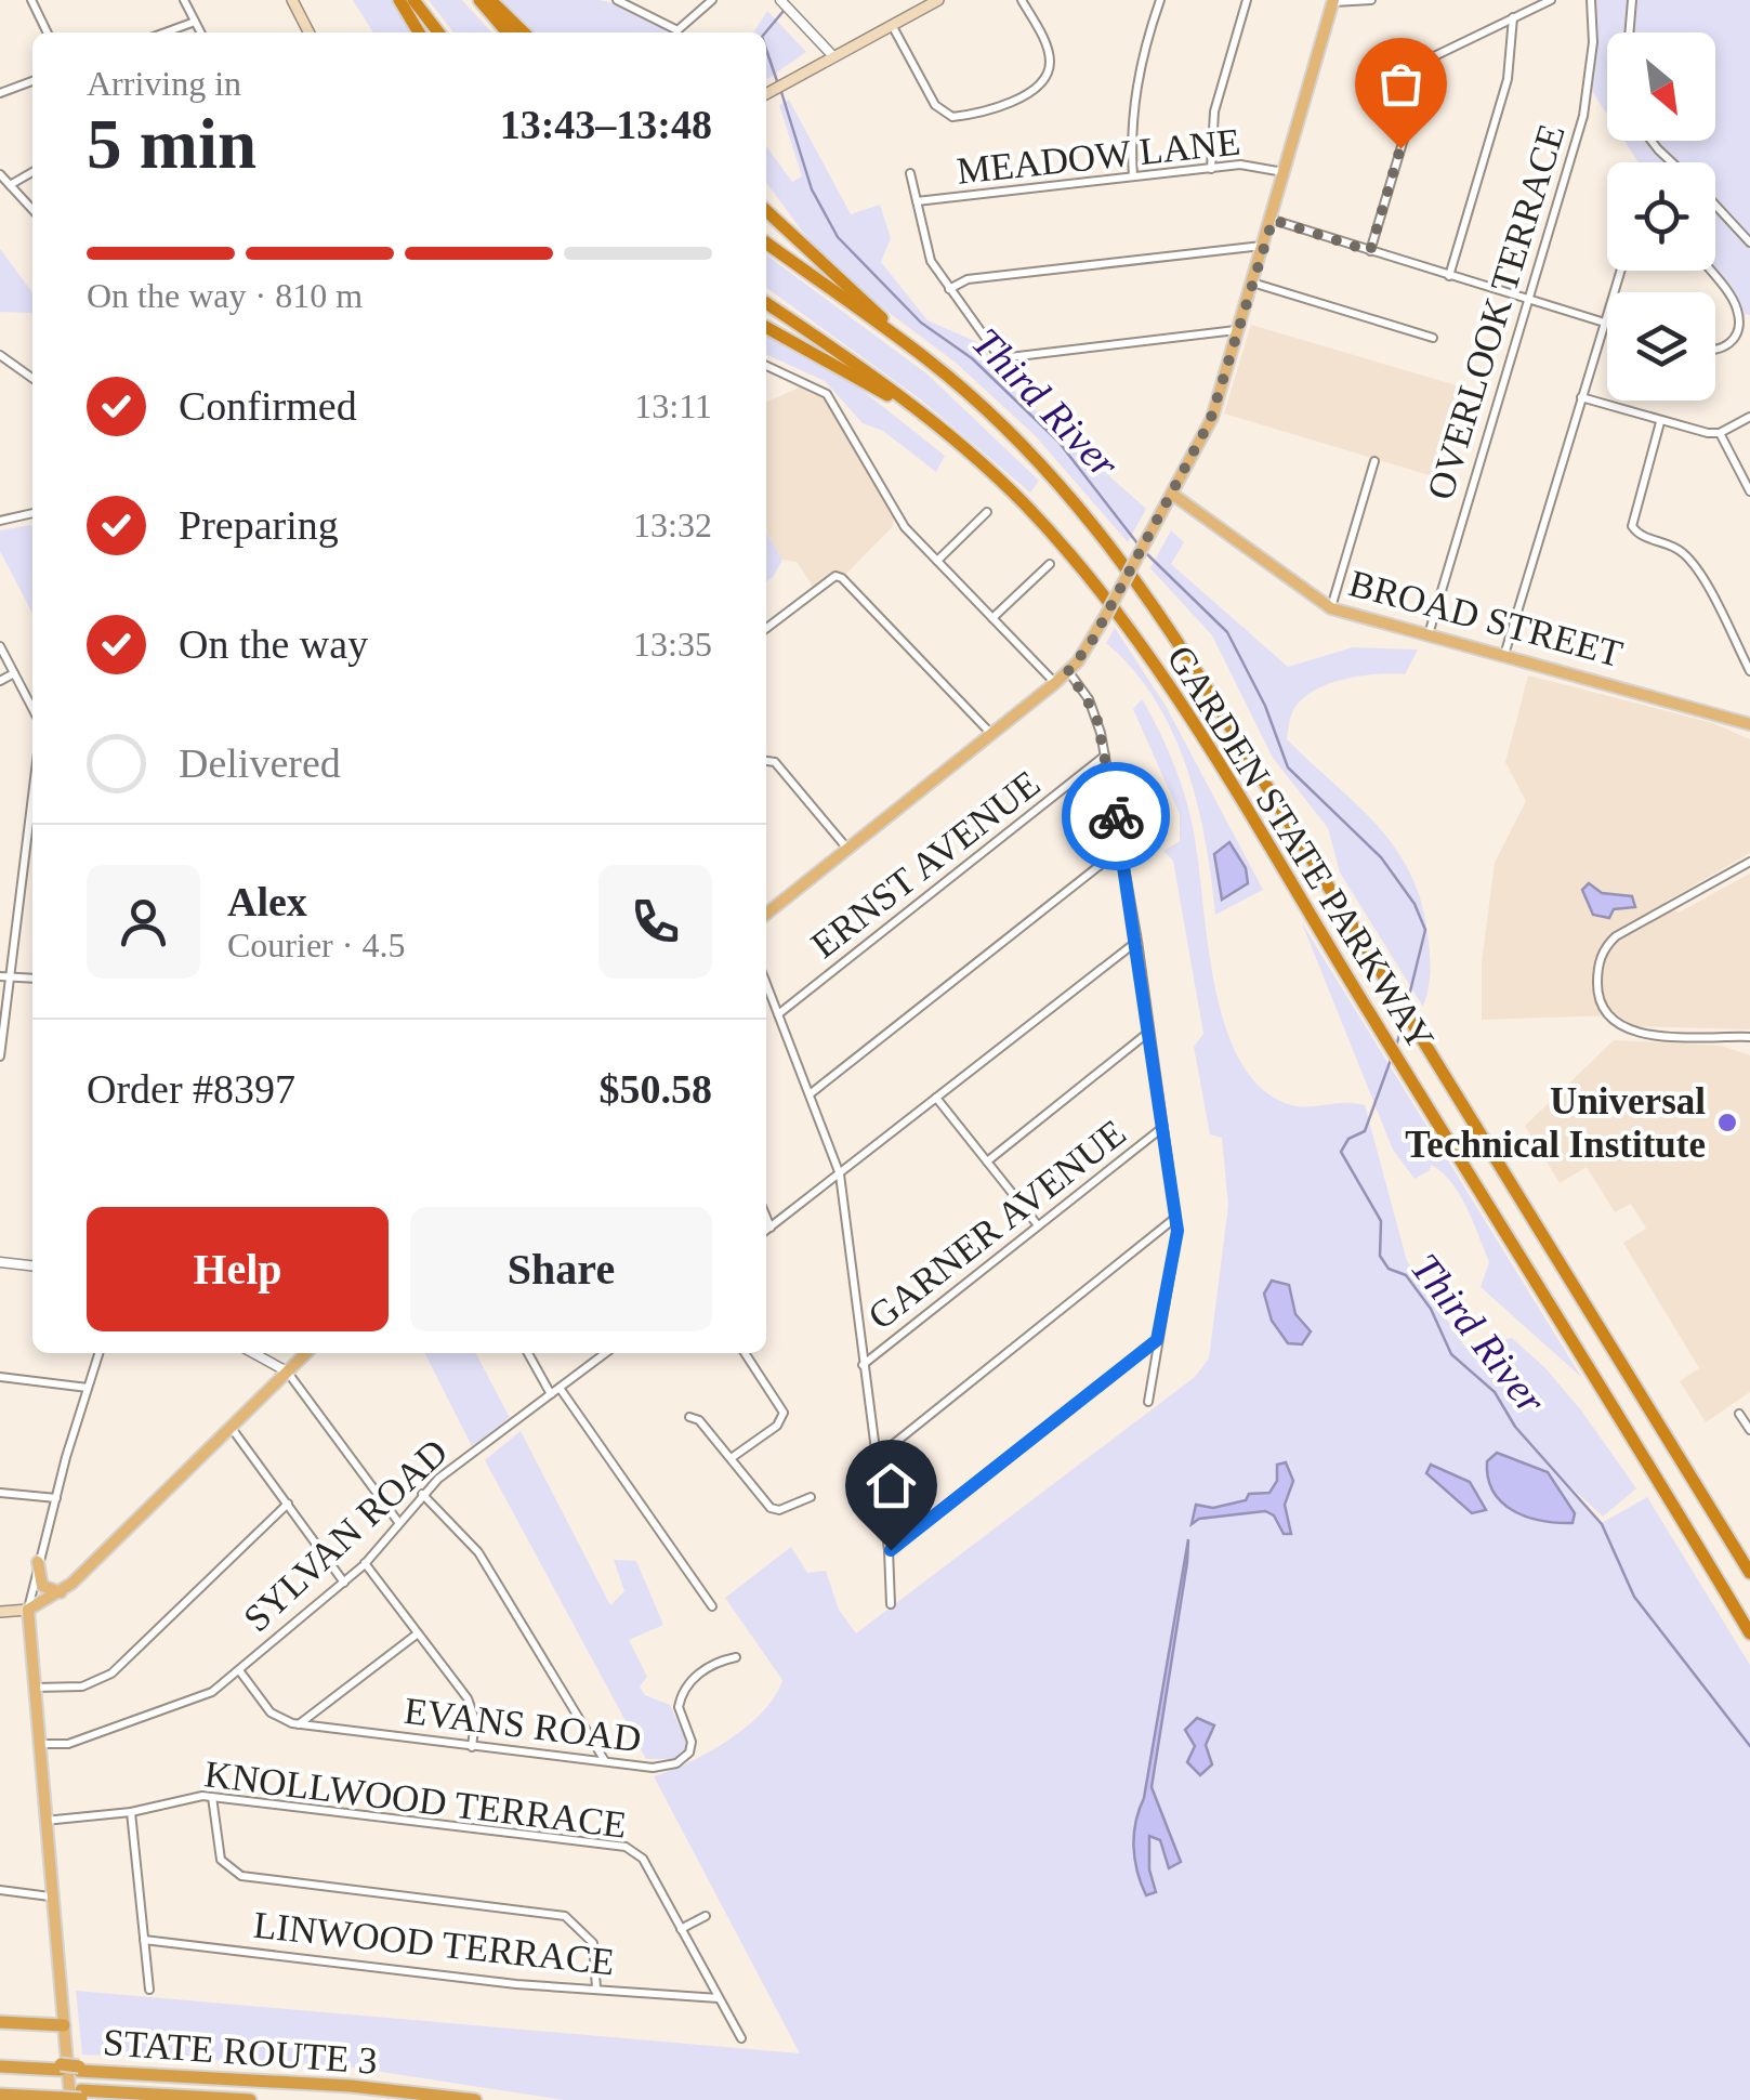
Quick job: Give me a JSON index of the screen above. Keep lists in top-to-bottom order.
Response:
{
  "streets": {
    "highway": ["GARDEN STATE PARKWAY", "STATE ROUTE 3"],
    "main road": ["BROAD STREET"],
    "street": [
      "MEADOW LANE",
      "OVERLOOK TERRACE",
      "ERNST AVENUE",
      "GARNER AVENUE",
      "SYLVAN ROAD",
      "EVANS ROAD",
      "KNOLLWOOD TERRACE",
      "LINWOOD TERRACE"
    ]
  },
  "crossings": [
    ["OVERLOOK TERRACE", "BROAD STREET"],
    ["SYLVAN ROAD", "EVANS ROAD"],
    ["KNOLLWOOD TERRACE", "LINWOOD TERRACE"]
  ],
  "water": ["Third River"],
  "places": ["Universal Technical Institute"],
  "north": "bottom right",
  "page": {
    "heading": ["5 min", "Arriving in", "13:43–13:48"],
    "panel": [
      "Alex",
      "Courier · 4.5",
      "Order #8397",
      "$50.58"
    ],
    "bar": "On the way · 810 m",
    "list": [
      ["Confirmed", "13:11"],
      ["Preparing", "13:32"],
      ["On the way", "13:35"],
      "Delivered"
    ],
    "buttons": ["Help", "Share"]
  }
}
